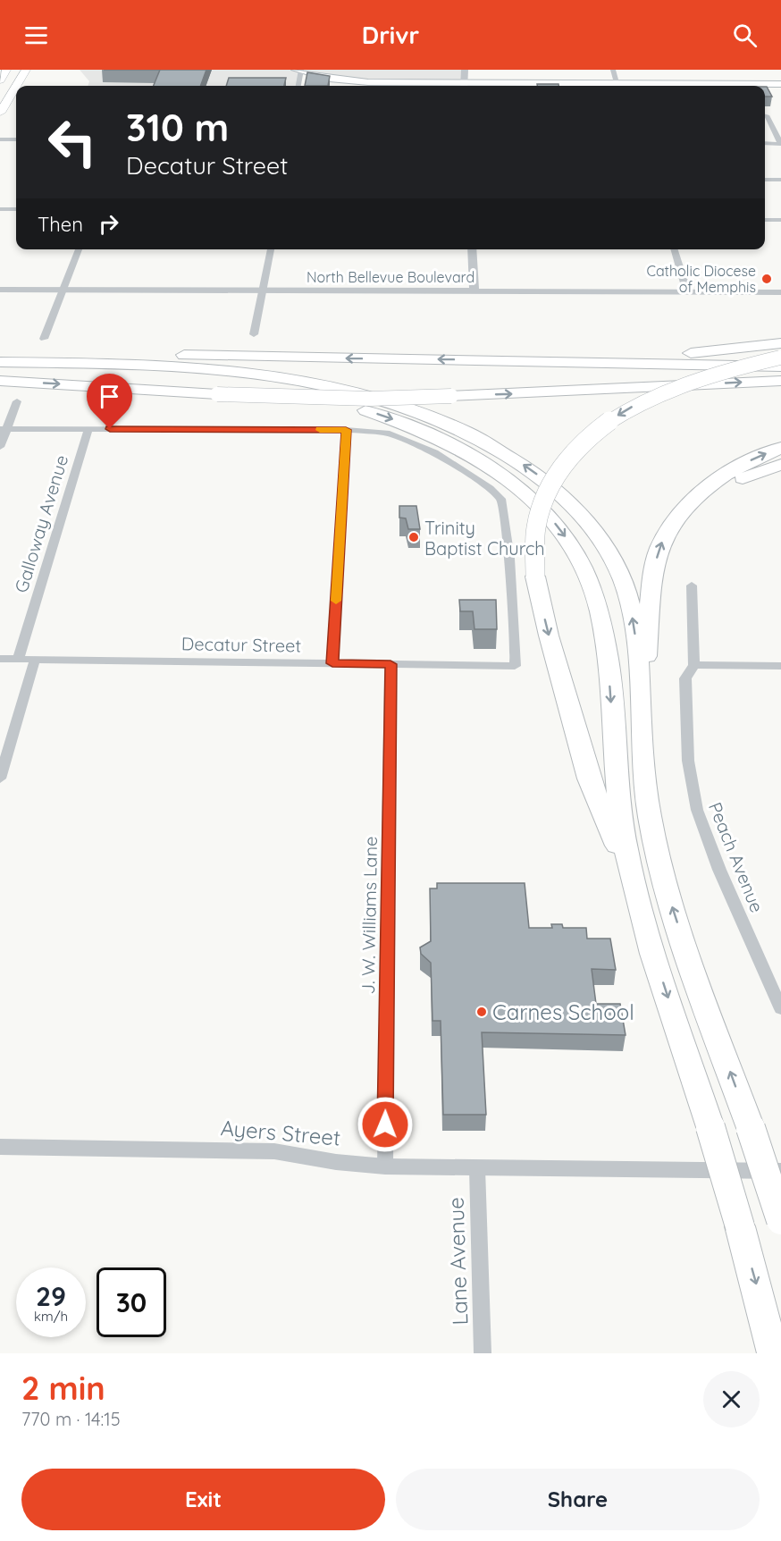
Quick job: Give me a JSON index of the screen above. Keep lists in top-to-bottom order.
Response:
{
  "streets": {
    "street": [
      "North Bellevue Boulevard",
      "Galloway Avenue",
      "Decatur Street",
      "Peach Avenue",
      "J. W. Williams Lane",
      "Ayers Street",
      "Lane Avenue"
    ]
  },
  "crossings": [
    ["Galloway Avenue", "Decatur Street"],
    ["Decatur Street", "J. W. Williams Lane"],
    ["J. W. Williams Lane", "Ayers Street"],
    ["Ayers Street", "Lane Avenue"]
  ],
  "places": ["Catholic Diocese of Memphis", "Trinity Baptist Church", "Carnes School"],
  "page": {
    "header": "Drivr",
    "turn": ["310 m", "Decatur Street"],
    "then": "Then",
    "speed": "29 km/h",
    "limit": "30",
    "heading": ["2 min", "770 m · 14:15"],
    "buttons": ["Exit", "Share"]
  }
}
